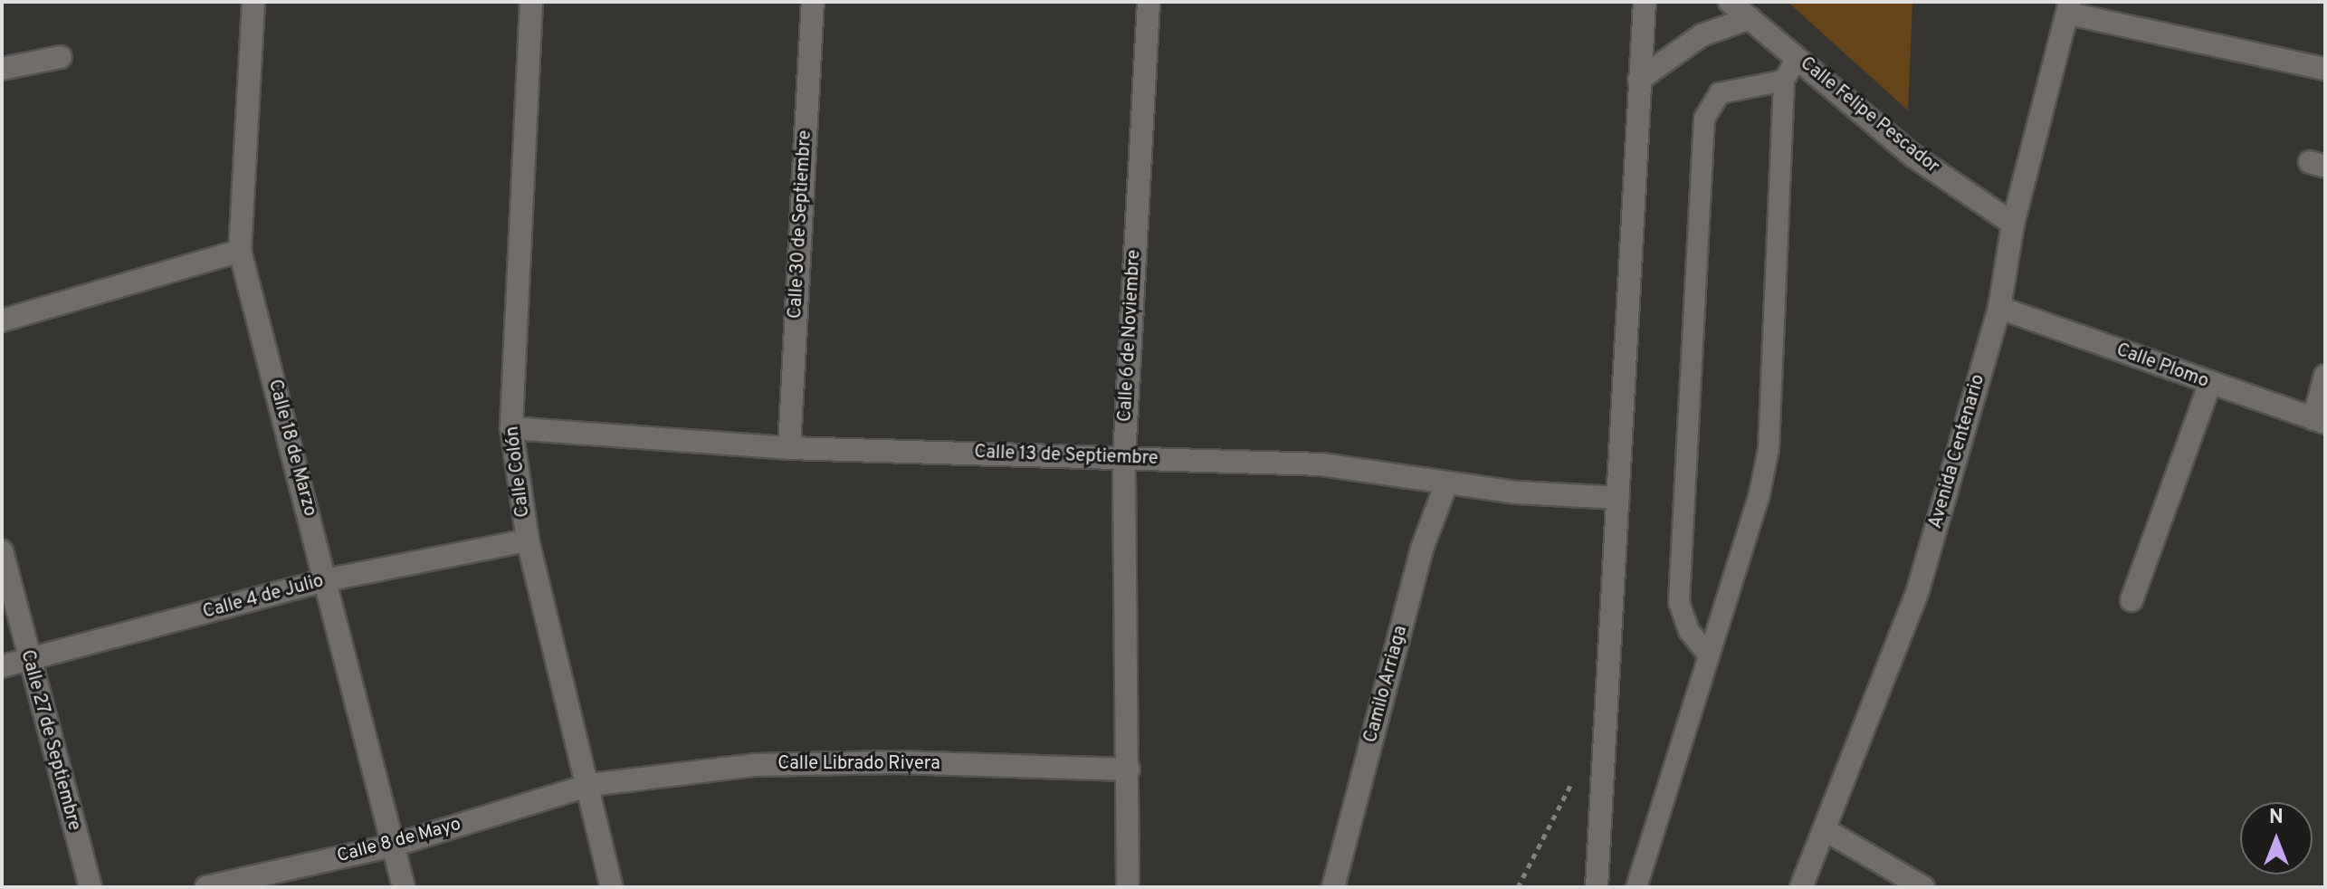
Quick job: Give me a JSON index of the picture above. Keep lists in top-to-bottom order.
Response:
{
  "streets": {
    "street": [
      "Calle Felipe Pescador",
      "Calle 30 de Septiembre",
      "Calle 6 de Noviembre",
      "Calle Plomo",
      "Calle 18 de Marzo",
      "Avenida Centenario",
      "Calle 13 de Septiembre",
      "Calle Colón",
      "Calle 4 de Julio",
      "Camilo Arriaga",
      "Calle 27 de Septiembre",
      "Calle Librado Rivera",
      "Calle 8 de Mayo"
    ]
  },
  "crossings": [
    ["Calle Felipe Pescador", "Avenida Centenario"],
    ["Calle 30 de Septiembre", "Calle 13 de Septiembre"],
    ["Calle 6 de Noviembre", "Calle 13 de Septiembre"],
    ["Calle 6 de Noviembre", "Calle Librado Rivera"],
    ["Calle Plomo", "Avenida Centenario"],
    ["Calle 18 de Marzo", "Calle 4 de Julio"],
    ["Calle 18 de Marzo", "Calle 8 de Mayo"],
    ["Calle 13 de Septiembre", "Calle Colón"],
    ["Calle 13 de Septiembre", "Camilo Arriaga"],
    ["Calle Colón", "Calle 4 de Julio"],
    ["Calle Colón", "Calle Librado Rivera"],
    ["Calle Colón", "Calle 8 de Mayo"],
    ["Calle 4 de Julio", "Calle 27 de Septiembre"],
    ["Calle Librado Rivera", "Calle 8 de Mayo"]
  ],
  "north": "top"
}
